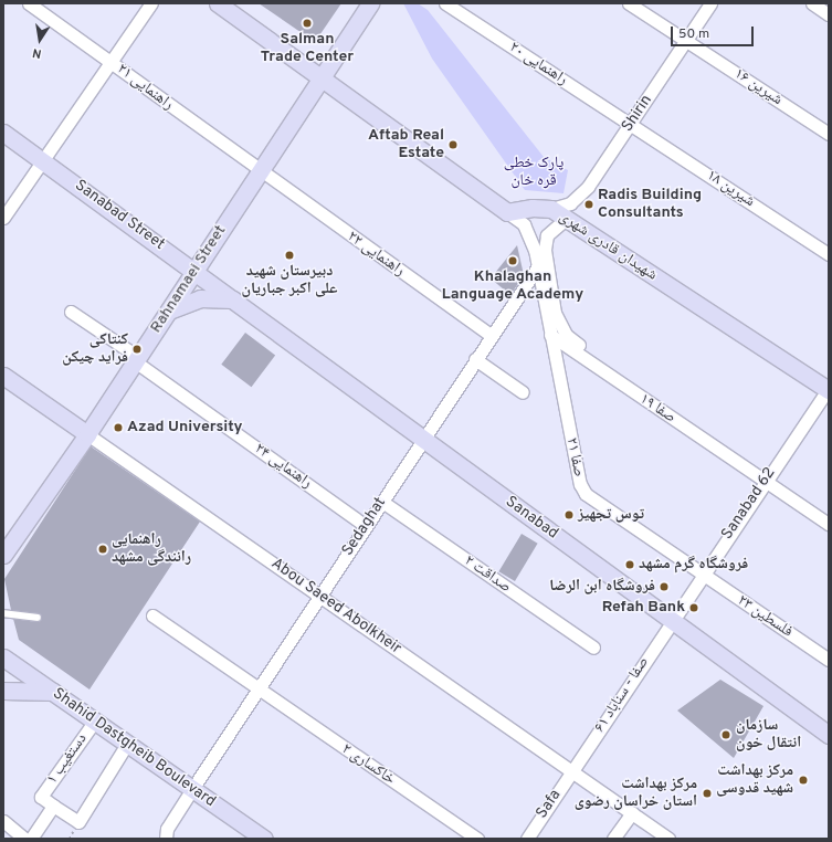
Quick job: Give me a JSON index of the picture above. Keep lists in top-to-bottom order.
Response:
{
  "streets": {
    "main road": [
      "Sanabad Street",
      "شهیدان قادری شهری",
      "Rahnamaei Street",
      "Sanabad",
      "Abou Saeed Abolkheir",
      "Shahid Dastgheib Boulevard"
    ],
    "street": [
      "راهنمایی ۲۰",
      "راهنمایی ۲۱",
      "شیرین ۱۶",
      "Shirin",
      "شیرین ۱۸",
      "راهنمایی ۲۲",
      "صفا ۱۹",
      "صفا ۲۱",
      "راهنمایی ۲۴",
      "Sanabad 62",
      "Sedaghat",
      "صداقت ۲",
      "فلسطین ۲۳",
      "صفا - سناباد ۶۱",
      "دستغیب ۱",
      "خاکساری ۲",
      "Safa"
    ]
  },
  "crossings": [
    ["راهنمایی ۲۰", "Shirin"],
    ["راهنمایی ۲۰", "شیرین ۱۸"],
    ["راهنمایی ۲۱", "راهنمایی ۲۲"],
    ["راهنمایی ۲۱", "Rahnamaei Street"],
    ["شیرین ۱۶", "Shirin"],
    ["Shirin", "شیرین ۱۸"],
    ["Shirin", "شهیدان قادری شهری"],
    ["Sanabad Street", "Rahnamaei Street"],
    ["Sanabad Street", "Sanabad"],
    ["شهیدان قادری شهری", "صفا ۲۱"],
    ["شهیدان قادری شهری", "Sanabad 62"],
    ["راهنمایی ۲۲", "Rahnamaei Street"],
    ["راهنمایی ۲۲", "Sedaghat"],
    ["Rahnamaei Street", "راهنمایی ۲۴"],
    ["Rahnamaei Street", "Abou Saeed Abolkheir"],
    ["صفا ۱۹", "صفا ۲۱"],
    ["صفا ۱۹", "Sanabad 62"],
    ["صفا ۲۱", "Sanabad 62"],
    ["صفا ۲۱", "Sedaghat"],
    ["صفا ۲۱", "فلسطین ۲۳"],
    ["راهنمایی ۲۴", "Sedaghat"],
    ["Sanabad 62", "Sanabad"],
    ["Sanabad 62", "فلسطین ۲۳"],
    ["Sanabad 62", "صفا - سناباد ۶۱"],
    ["Sanabad", "Sedaghat"],
    ["Sanabad", "صفا - سناباد ۶۱"],
    ["Sedaghat", "صداقت ۲"],
    ["Sedaghat", "Abou Saeed Abolkheir"],
    ["Sedaghat", "Shahid Dastgheib Boulevard"],
    ["Sedaghat", "خاکساری ۲"],
    ["Abou Saeed Abolkheir", "صفا - سناباد ۶۱"],
    ["Abou Saeed Abolkheir", "Safa"],
    ["صفا - سناباد ۶۱", "Safa"],
    ["Shahid Dastgheib Boulevard", "دستغیب ۱"]
  ],
  "parks": ["پارک خطی قره خان"],
  "places": [
    "Salman Trade Center",
    "Aftab Real Estate",
    "Radis Building Consultants",
    "دبیرستان شهید علی اکبر جباریان",
    "Khalaghan Language Academy",
    "کنتاکی فراید چیکن",
    "Azad University",
    "توس تجهیز",
    "راهنمایی رانندگی مشهد",
    "فروشگاه گرم مشهد",
    "فروشگاه ابن الرضا",
    "Refah Bank",
    "سازمان انتقال خون",
    "مرکز بهداشت شهید قدوسی",
    "مرکز بهداشت استان خراسان رضوی"
  ],
  "scale_bar": "50 m",
  "north": "bottom"
}
